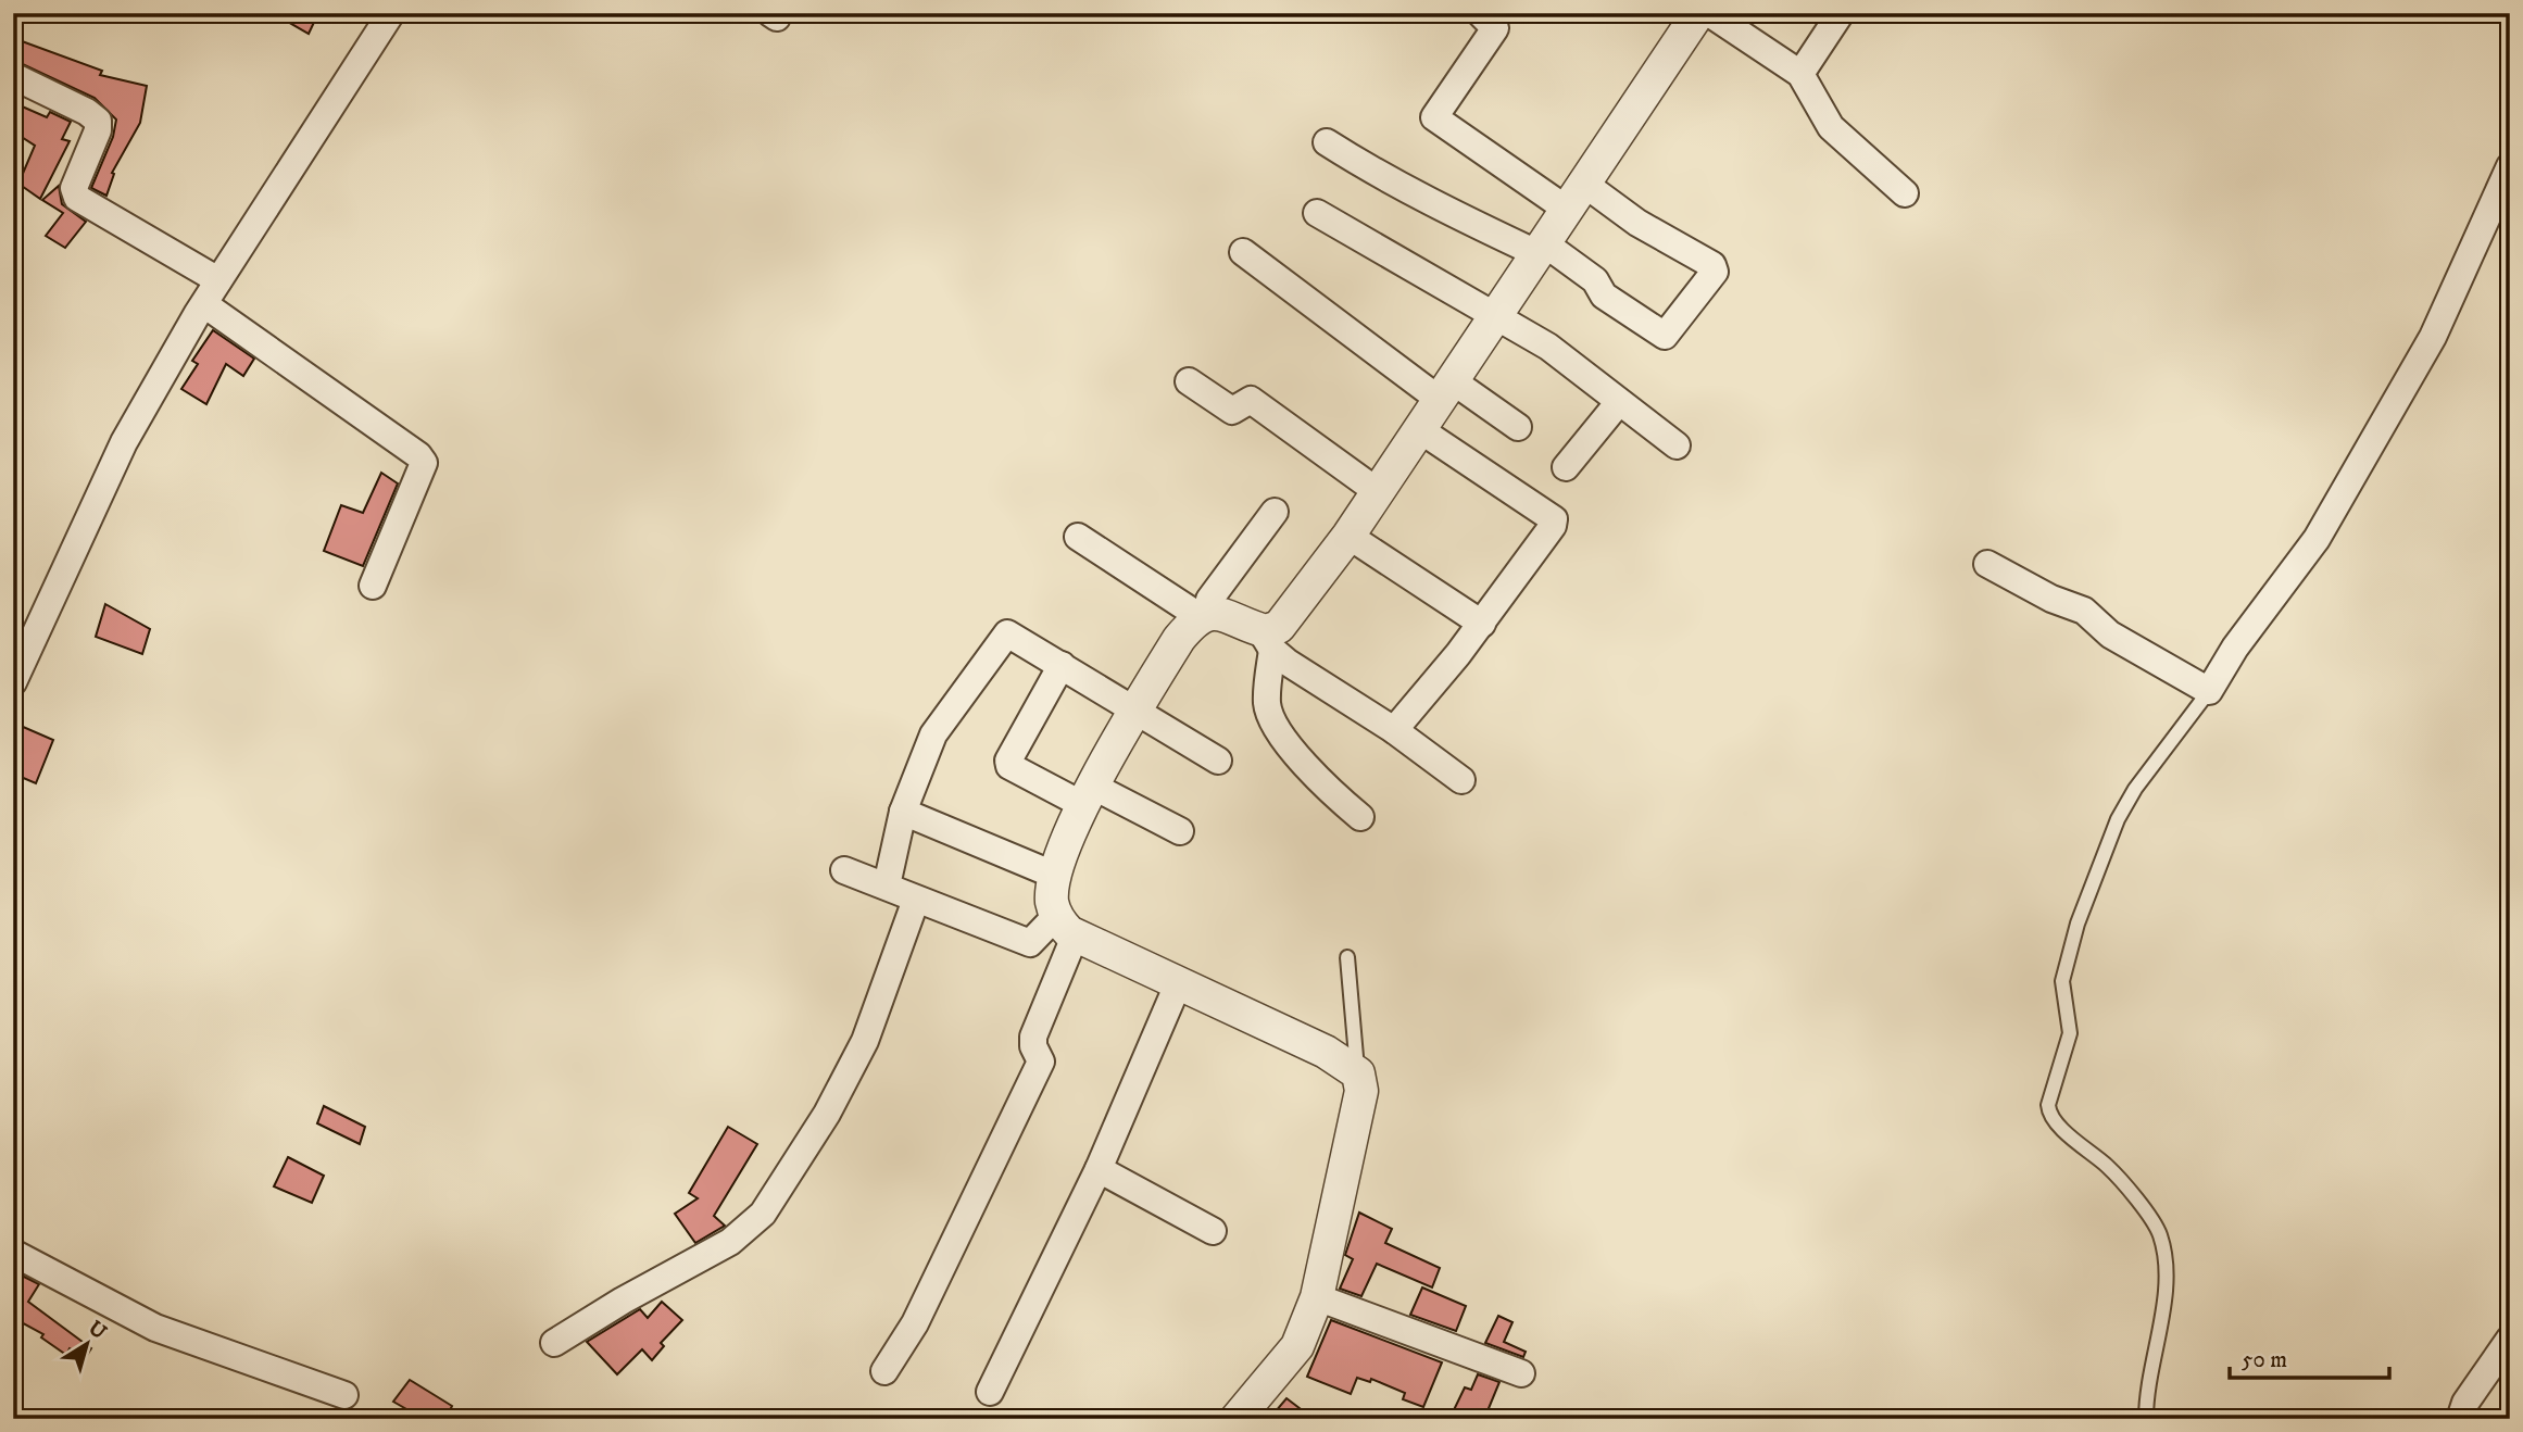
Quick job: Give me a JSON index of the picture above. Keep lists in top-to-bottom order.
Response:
{
  "scale_bar": "50 m",
  "north": "top right"
}
